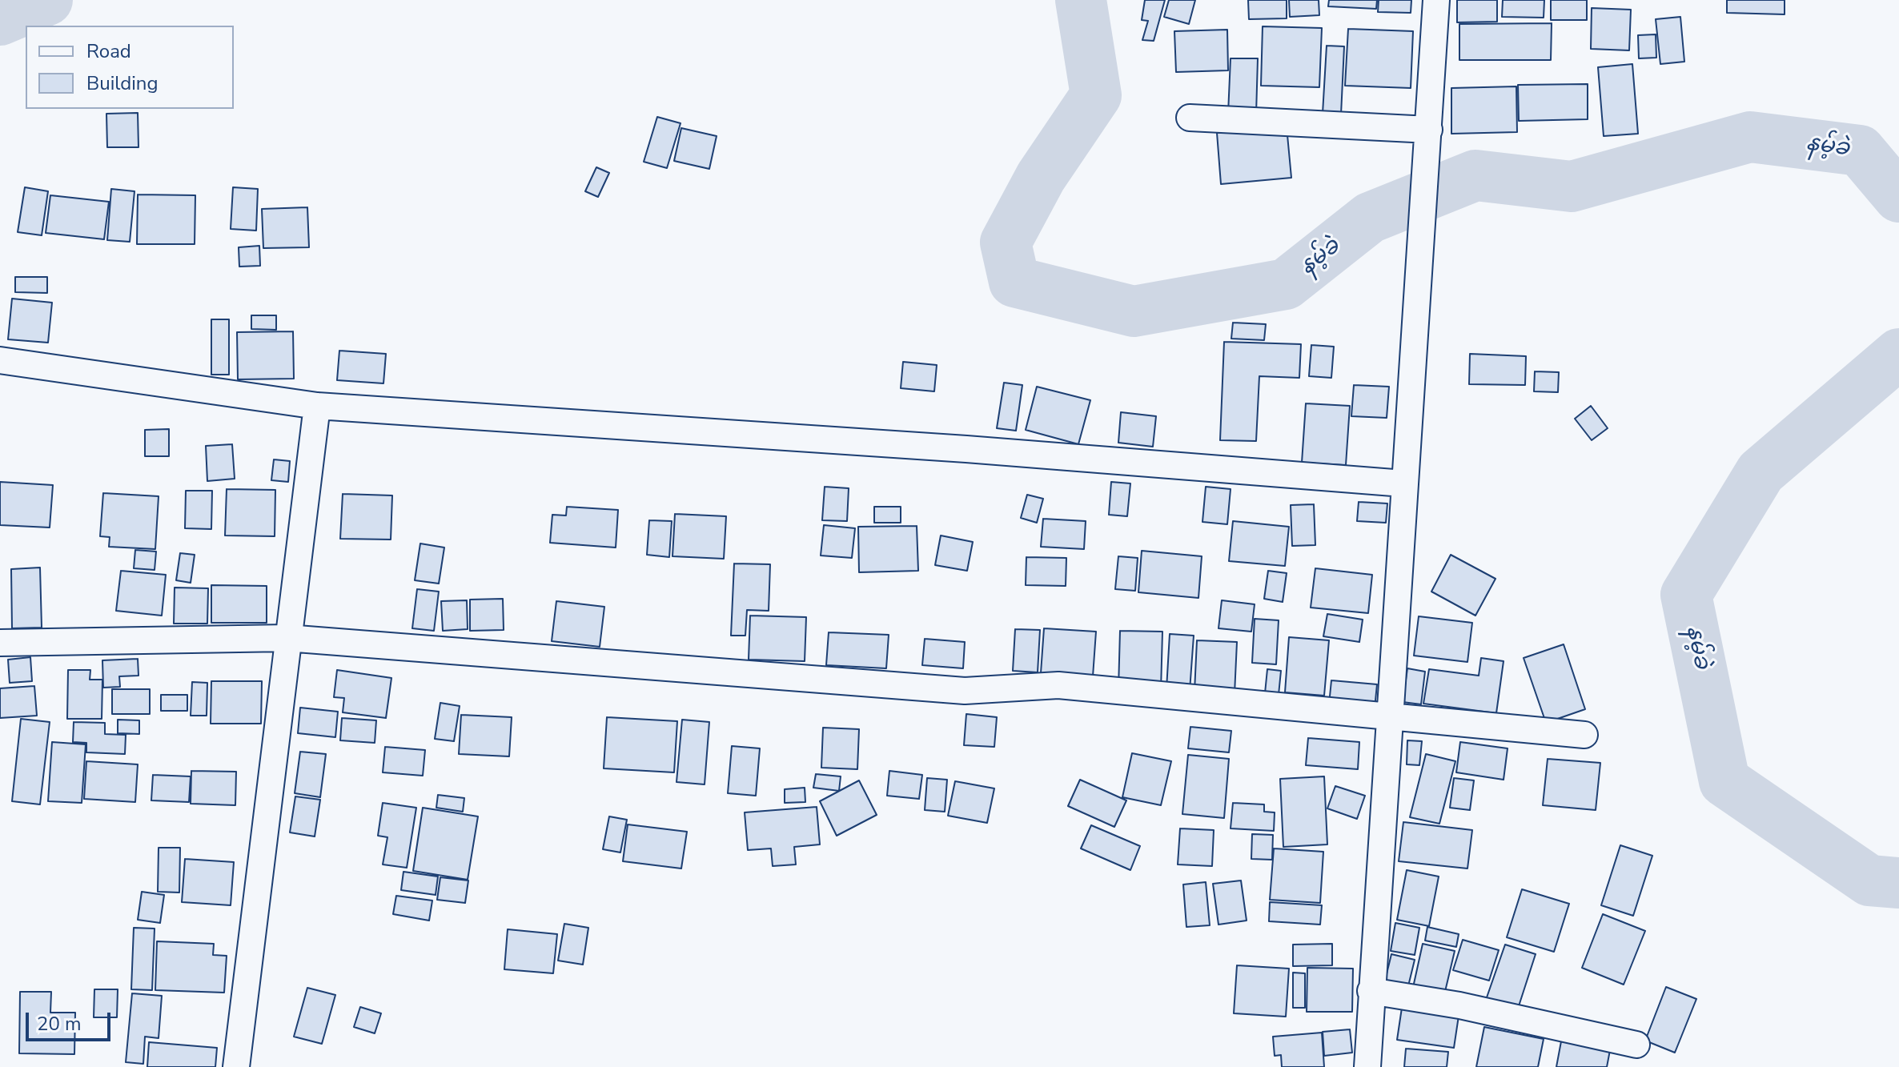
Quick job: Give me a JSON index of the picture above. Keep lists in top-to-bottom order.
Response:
{
  "water": ["နမ့်ခဲ"],
  "legend": ["Road", "Building"],
  "scale_bar": "20 m"
}
